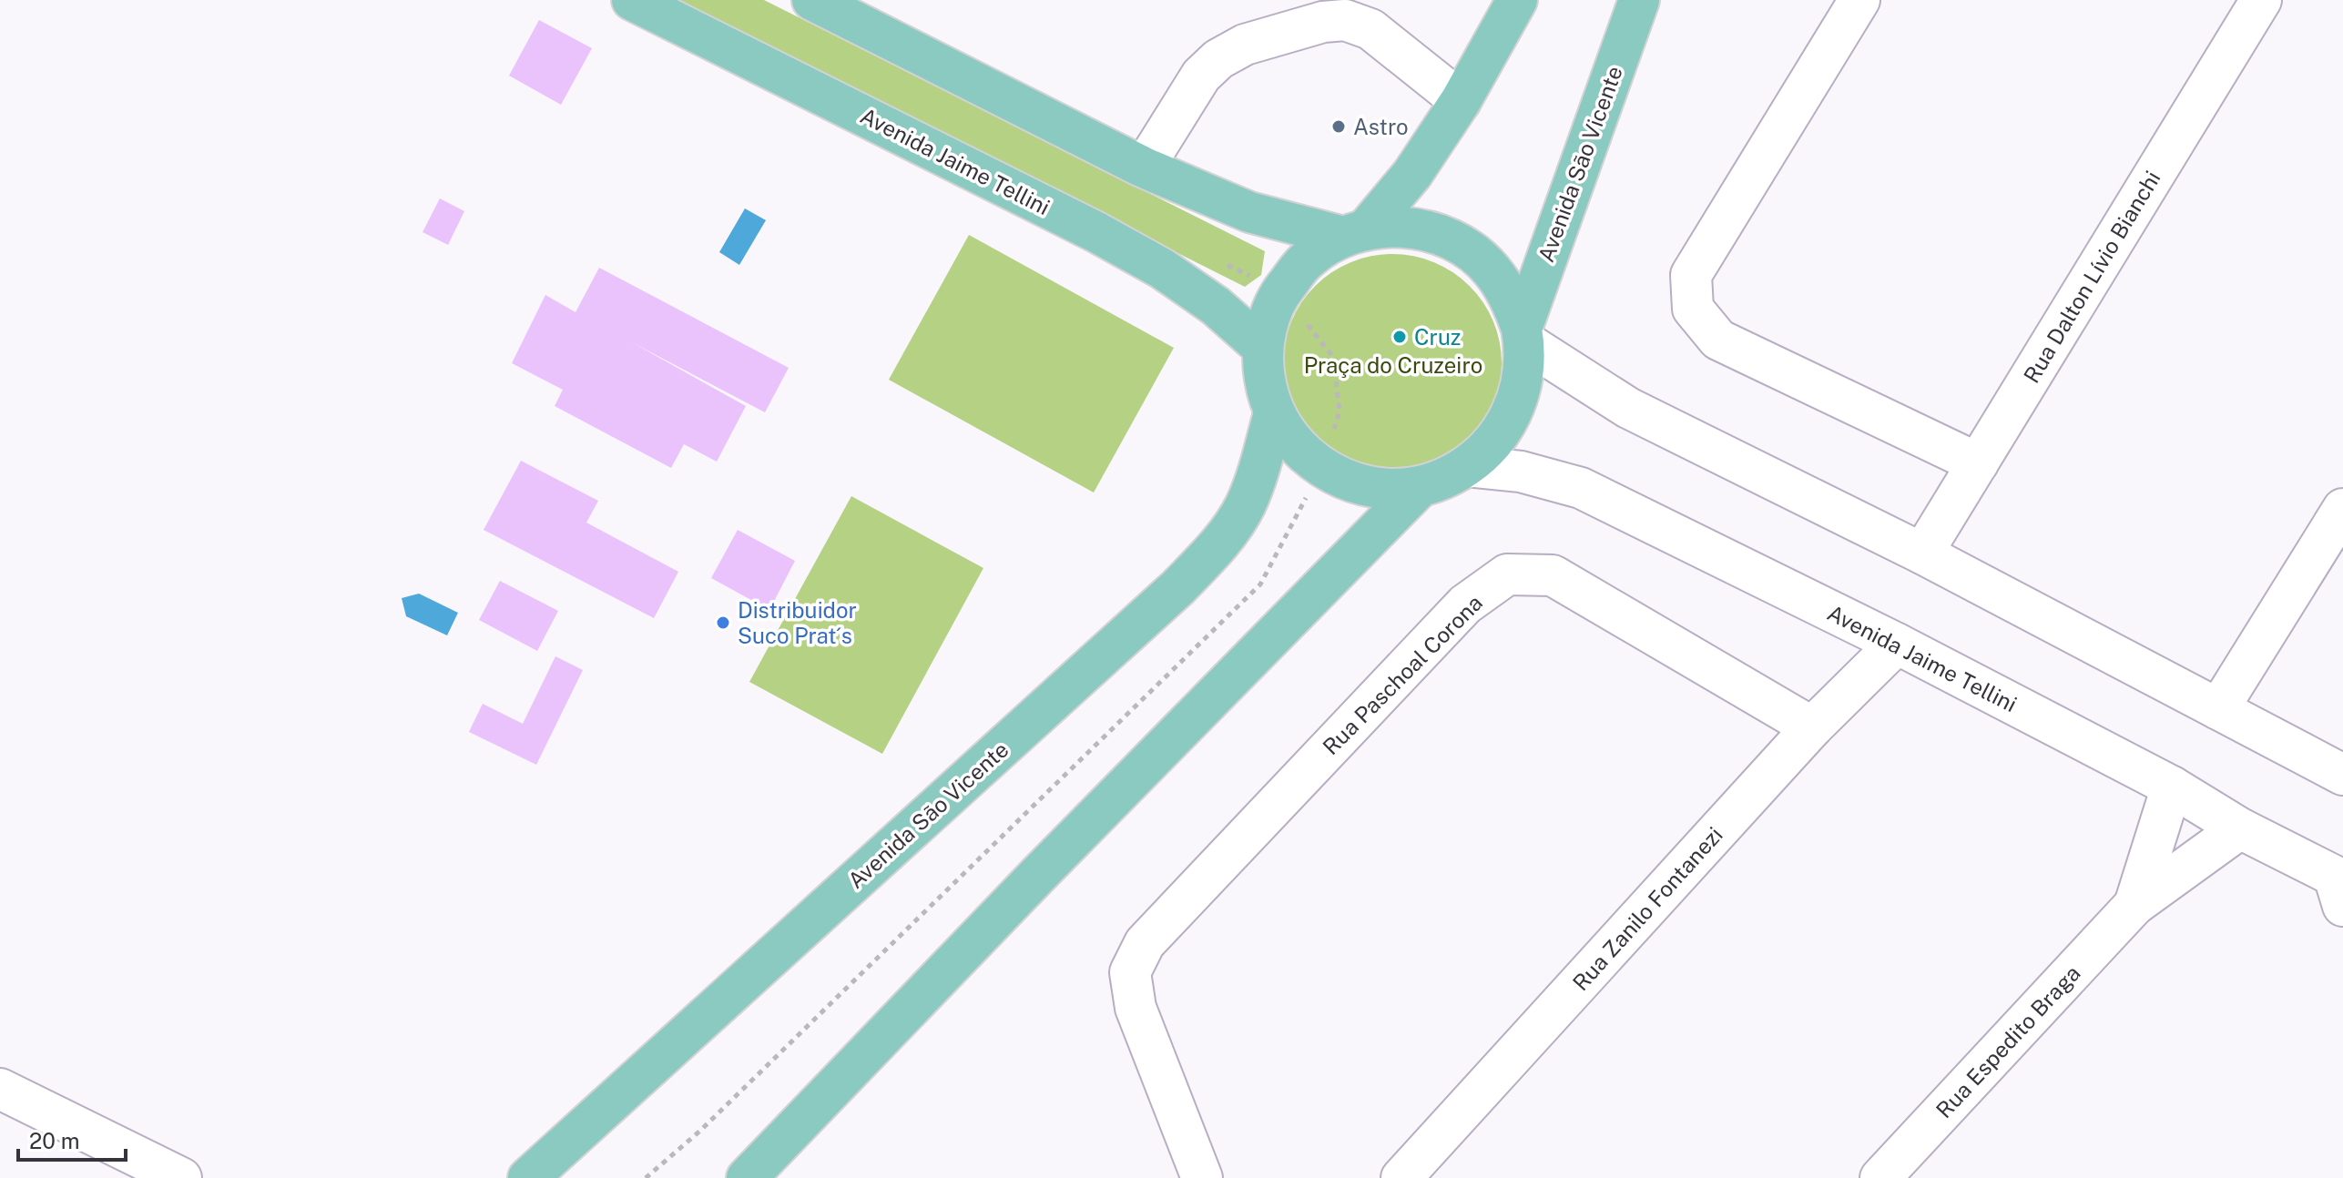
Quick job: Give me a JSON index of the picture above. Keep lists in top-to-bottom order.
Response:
{
  "streets": {
    "main road": ["Avenida Jaime Tellini", "Avenida São Vicente"],
    "street": [
      "Rua Dalton Lívio Bianchi",
      "Rua Paschoal Corona",
      "Rua Zanilo Fontanezi",
      "Rua Espedito Braga"
    ]
  },
  "crossings": [
    ["Avenida Jaime Tellini", "Rua Zanilo Fontanezi"],
    ["Avenida Jaime Tellini", "Rua Espedito Braga"],
    ["Rua Paschoal Corona", "Rua Zanilo Fontanezi"]
  ],
  "parks": ["Praça do Cruzeiro"],
  "places": ["Astro", "Cruz", "Distribuidor Suco Prat´s"],
  "scale_bar": "20 m"
}
